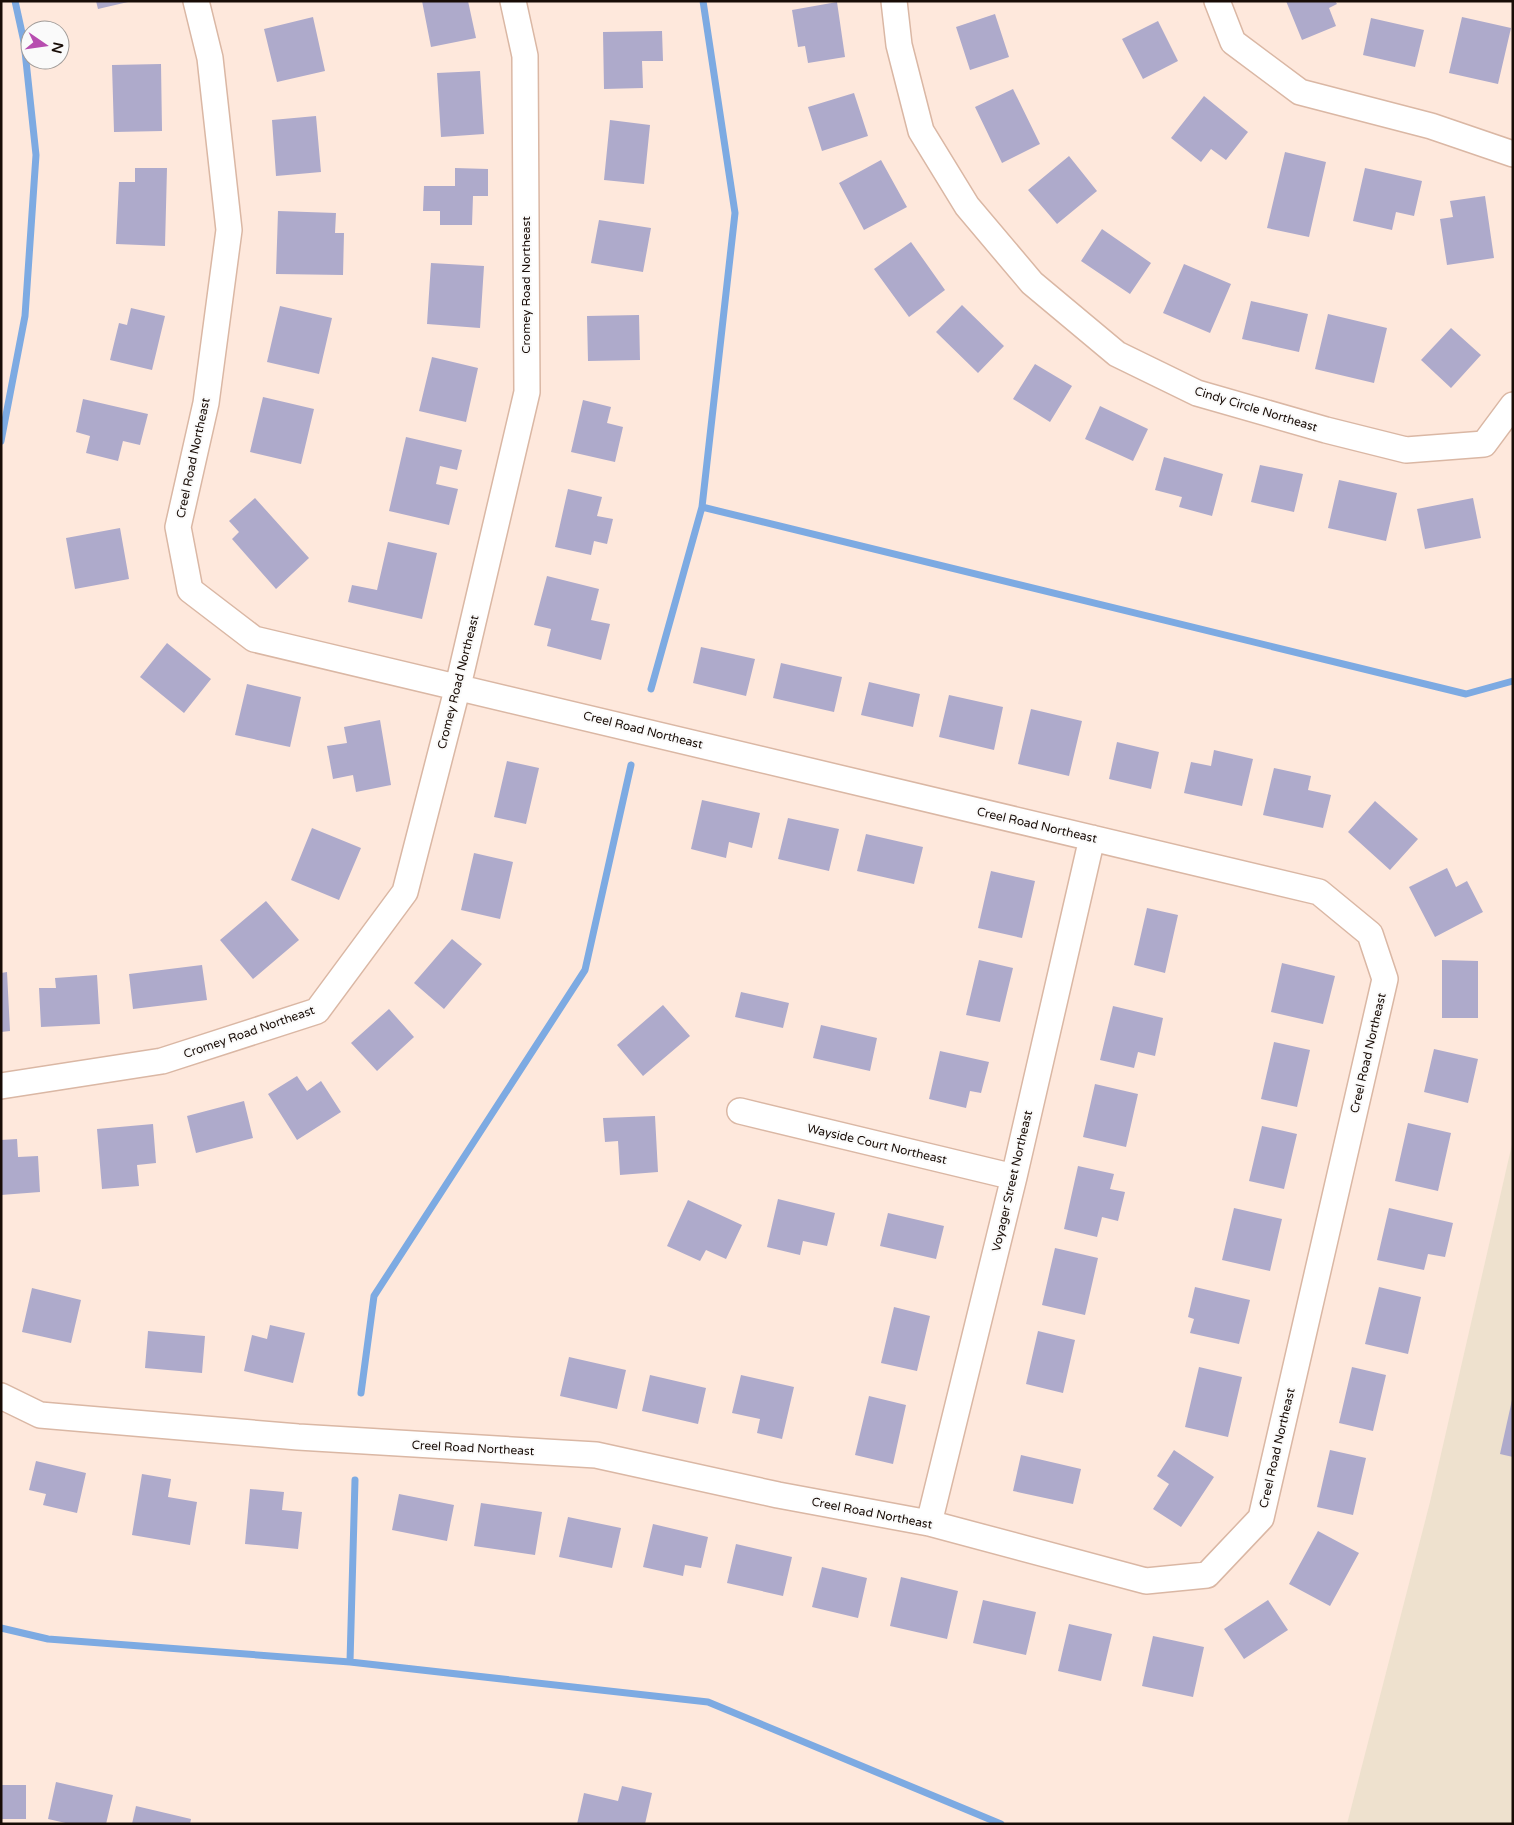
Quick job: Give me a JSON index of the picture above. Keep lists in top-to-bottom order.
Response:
{
  "streets": {
    "street": [
      "Cromey Road Northeast",
      "Cindy Circle Northeast",
      "Creel Road Northeast",
      "Wayside Court Northeast",
      "Voyager Street Northeast"
    ]
  },
  "crossings": [
    ["Cromey Road Northeast", "Creel Road Northeast"],
    ["Creel Road Northeast", "Voyager Street Northeast"],
    ["Wayside Court Northeast", "Voyager Street Northeast"]
  ],
  "north": "right"
}
